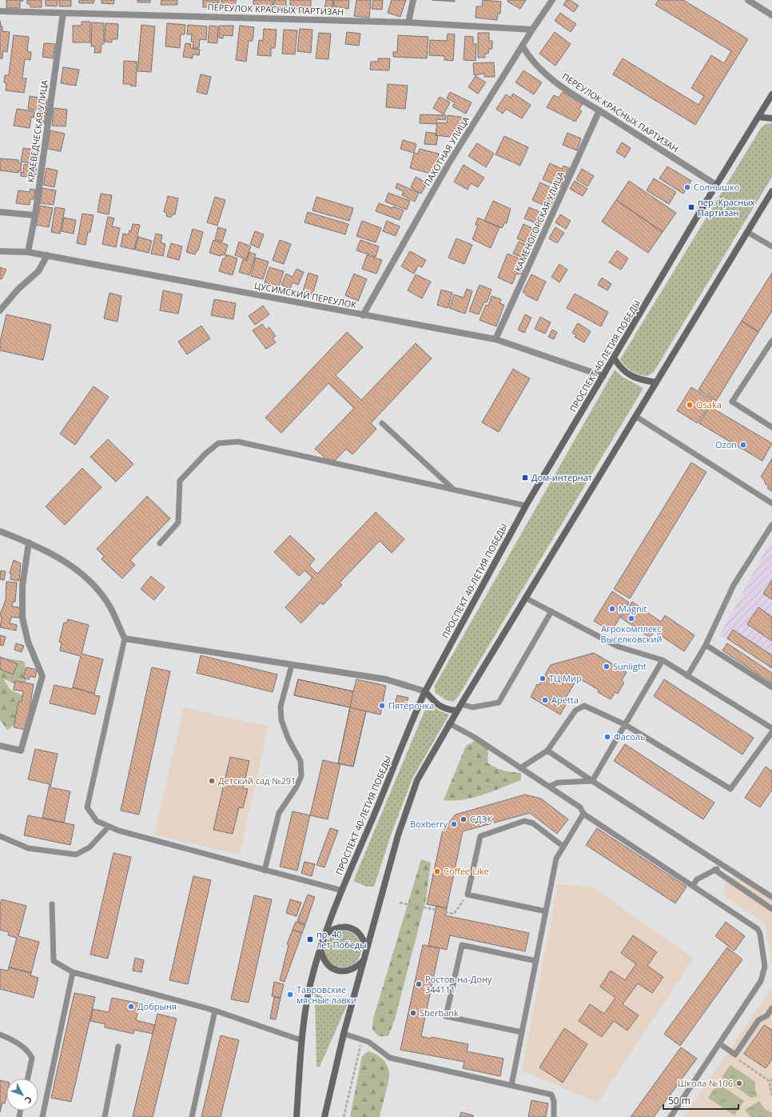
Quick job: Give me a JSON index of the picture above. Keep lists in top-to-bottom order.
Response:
{
  "streets": {
    "main road": ["ПРОСПЕКТ 40-ЛЕТИЯ ПОБЕДЫ"],
    "street": [
      "ПЕРЕУЛОК КРАСНЫХ ПАРТИЗАН",
      "КРАЕВЕДЧЕСКАЯ УЛИЦА",
      "ПАХОТНАЯ УЛИЦА",
      "КАМЕНОГОРСКАЯ УЛИЦА",
      "ЦУСИМСКИЙ ПЕРЕУЛОК"
    ]
  },
  "crossings": [
    ["ПЕРЕУЛОК КРАСНЫХ ПАРТИЗАН", "КРАЕВЕДЧЕСКАЯ УЛИЦА"],
    ["ПЕРЕУЛОК КРАСНЫХ ПАРТИЗАН", "ПАХОТНАЯ УЛИЦА"],
    ["ПЕРЕУЛОК КРАСНЫХ ПАРТИЗАН", "КАМЕНОГОРСКАЯ УЛИЦА"],
    ["ПЕРЕУЛОК КРАСНЫХ ПАРТИЗАН", "ПРОСПЕКТ 40-ЛЕТИЯ ПОБЕДЫ"],
    ["КРАЕВЕДЧЕСКАЯ УЛИЦА", "ЦУСИМСКИЙ ПЕРЕУЛОК"],
    ["ПАХОТНАЯ УЛИЦА", "ЦУСИМСКИЙ ПЕРЕУЛОК"],
    ["КАМЕНОГОРСКАЯ УЛИЦА", "ЦУСИМСКИЙ ПЕРЕУЛОК"],
    ["ЦУСИМСКИЙ ПЕРЕУЛОК", "ПРОСПЕКТ 40-ЛЕТИЯ ПОБЕДЫ"]
  ],
  "places": {
    "other": [
      "Солнышко",
      "Osaka",
      "Ozon",
      "Magnit",
      "Агрокомплекс Выселковский",
      "Sunlight",
      "ТЦ Мир",
      "Apetta",
      "Пятёрочка",
      "Фасоль",
      "Детский сад №291",
      "СДЭК",
      "Boxberry",
      "Coffee Like",
      "Ростов-на-Дону 344111",
      "Тавровские мясные лавки",
      "Добрыня",
      "Sberbank",
      "Школа №106"
    ],
    "transit": ["пер. Красных Партизан", "Дом-интернат", "пр. 40 лет Победы"]
  },
  "scale_bar": "50 m",
  "north": "bottom right"
}
